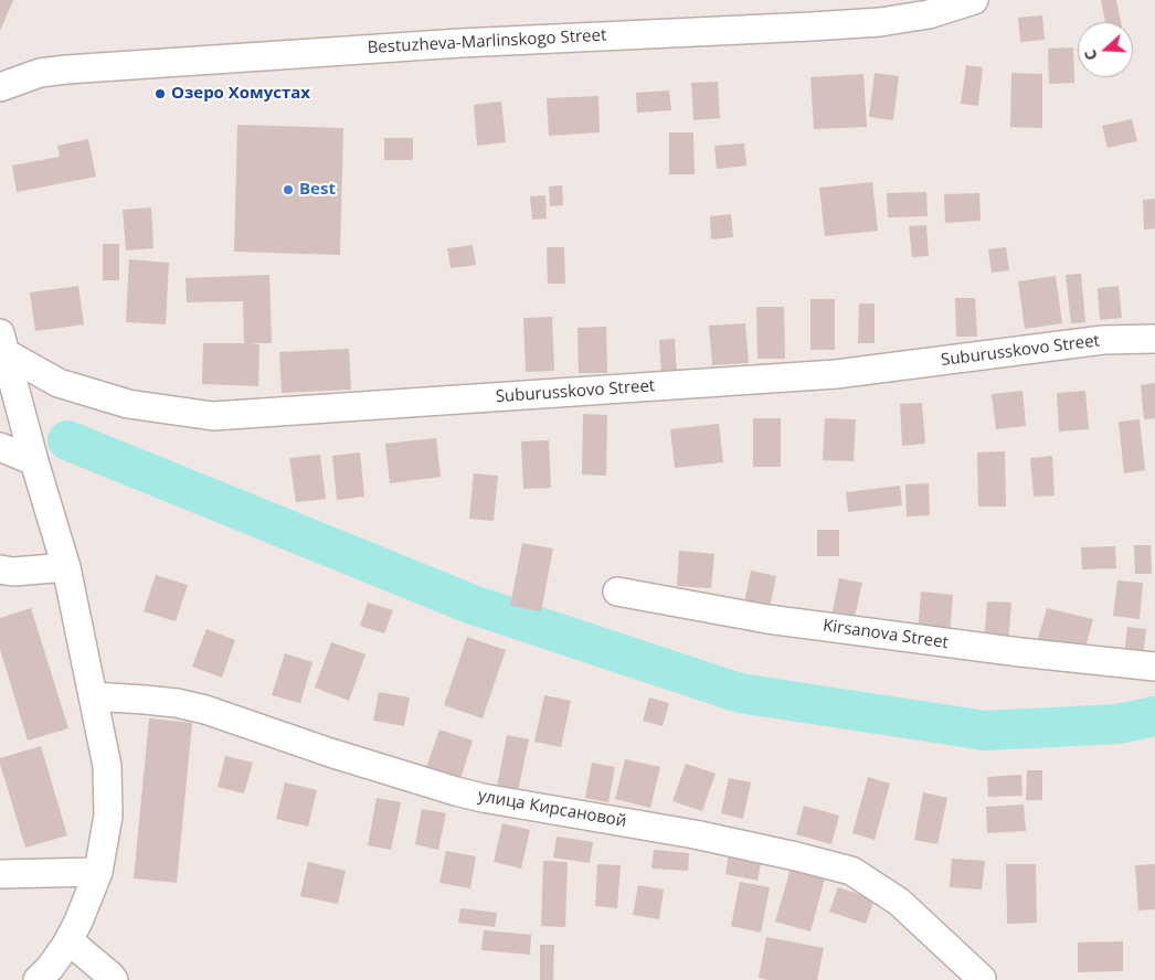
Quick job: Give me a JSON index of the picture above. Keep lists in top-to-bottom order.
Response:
{
  "streets": {
    "street": [
      "Bestuzheva-Marlinskogo Street",
      "Suburusskovo Street",
      "Kirsanova Street",
      "улица Кирсановой"
    ]
  },
  "places": ["Озеро Хомустах", "Best"],
  "north": "left"
}
